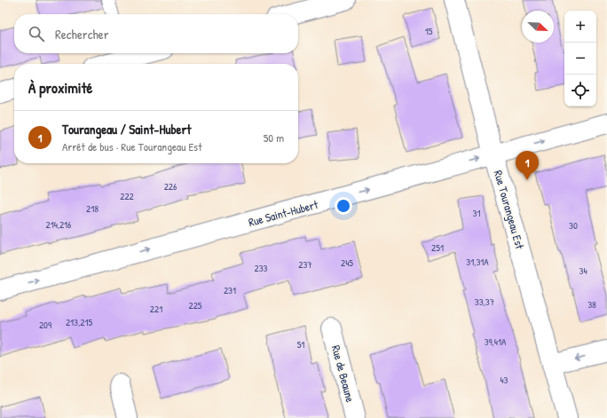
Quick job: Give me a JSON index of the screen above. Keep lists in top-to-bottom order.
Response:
{
  "streets": {
    "street": ["Rue Tourangeau Est", "Rue Saint-Hubert", "Rue de Beaune"]
  },
  "crossings": [
    ["Rue Tourangeau Est", "Rue Saint-Hubert"]
  ],
  "one_way": ["Rue Saint-Hubert"],
  "house_numbers": [
    "15",
    "226",
    "222",
    "218",
    "31",
    "214,216",
    "30",
    "251",
    "31,31A",
    "245",
    "237",
    "233",
    "34",
    "231",
    "33,37",
    "38",
    "225",
    "221",
    "213,215",
    "209",
    "39,41A",
    "51",
    "43"
  ],
  "north": "bottom right",
  "page": {
    "map_buttons": ["+", "−"],
    "search": "Rechercher",
    "heading": "À proximité",
    "list": [
      {
        "mark": "1",
        "name": "Tourangeau / Saint-Hubert",
        "note": "Arrêt de bus · Rue Tourangeau Est",
        "value": "50 m"
      }
    ],
    "pins": "1"
  }
}
